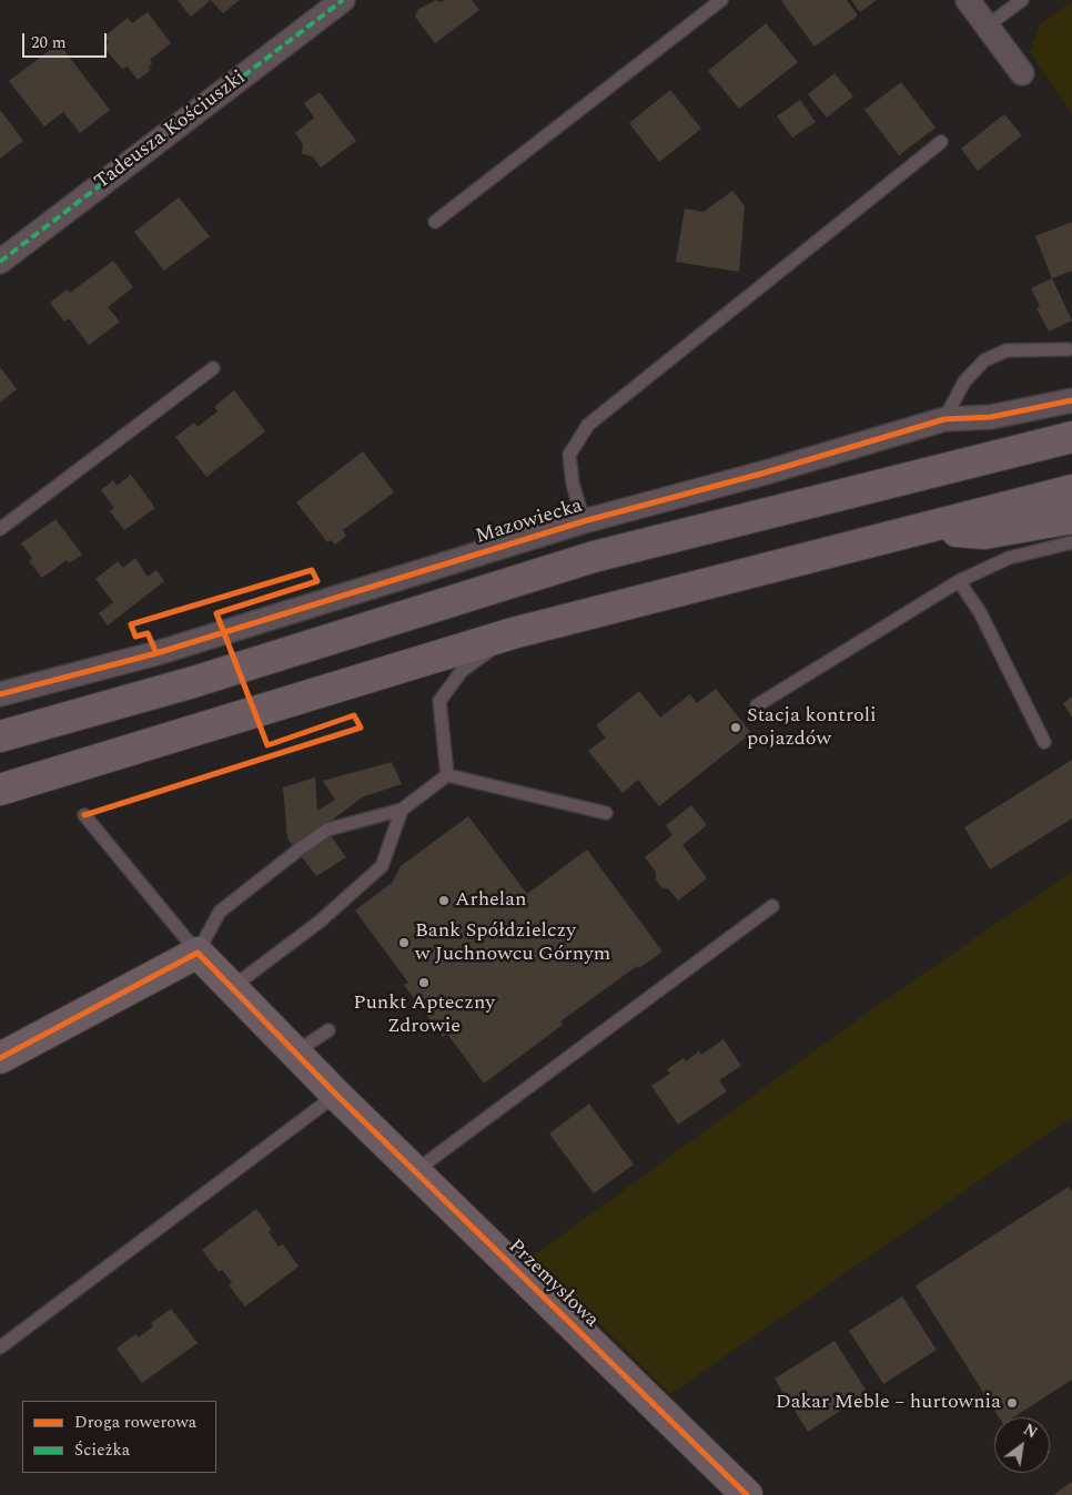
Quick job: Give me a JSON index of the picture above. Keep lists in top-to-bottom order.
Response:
{
  "streets": {
    "main road": ["Przemysłowa"],
    "street": ["Tadeusza Kościuszki", "Mazowiecka"]
  },
  "places": [
    "Stacja kontroli pojazdów",
    "Arhelan",
    "Bank Spółdzielczy w Juchnowcu Górnym",
    "Punkt Apteczny Zdrowie",
    "Dakar Meble – hurtownia"
  ],
  "legend": ["Droga rowerowa", "Ścieżka"],
  "scale_bar": "20 m",
  "north": "top right"
}
